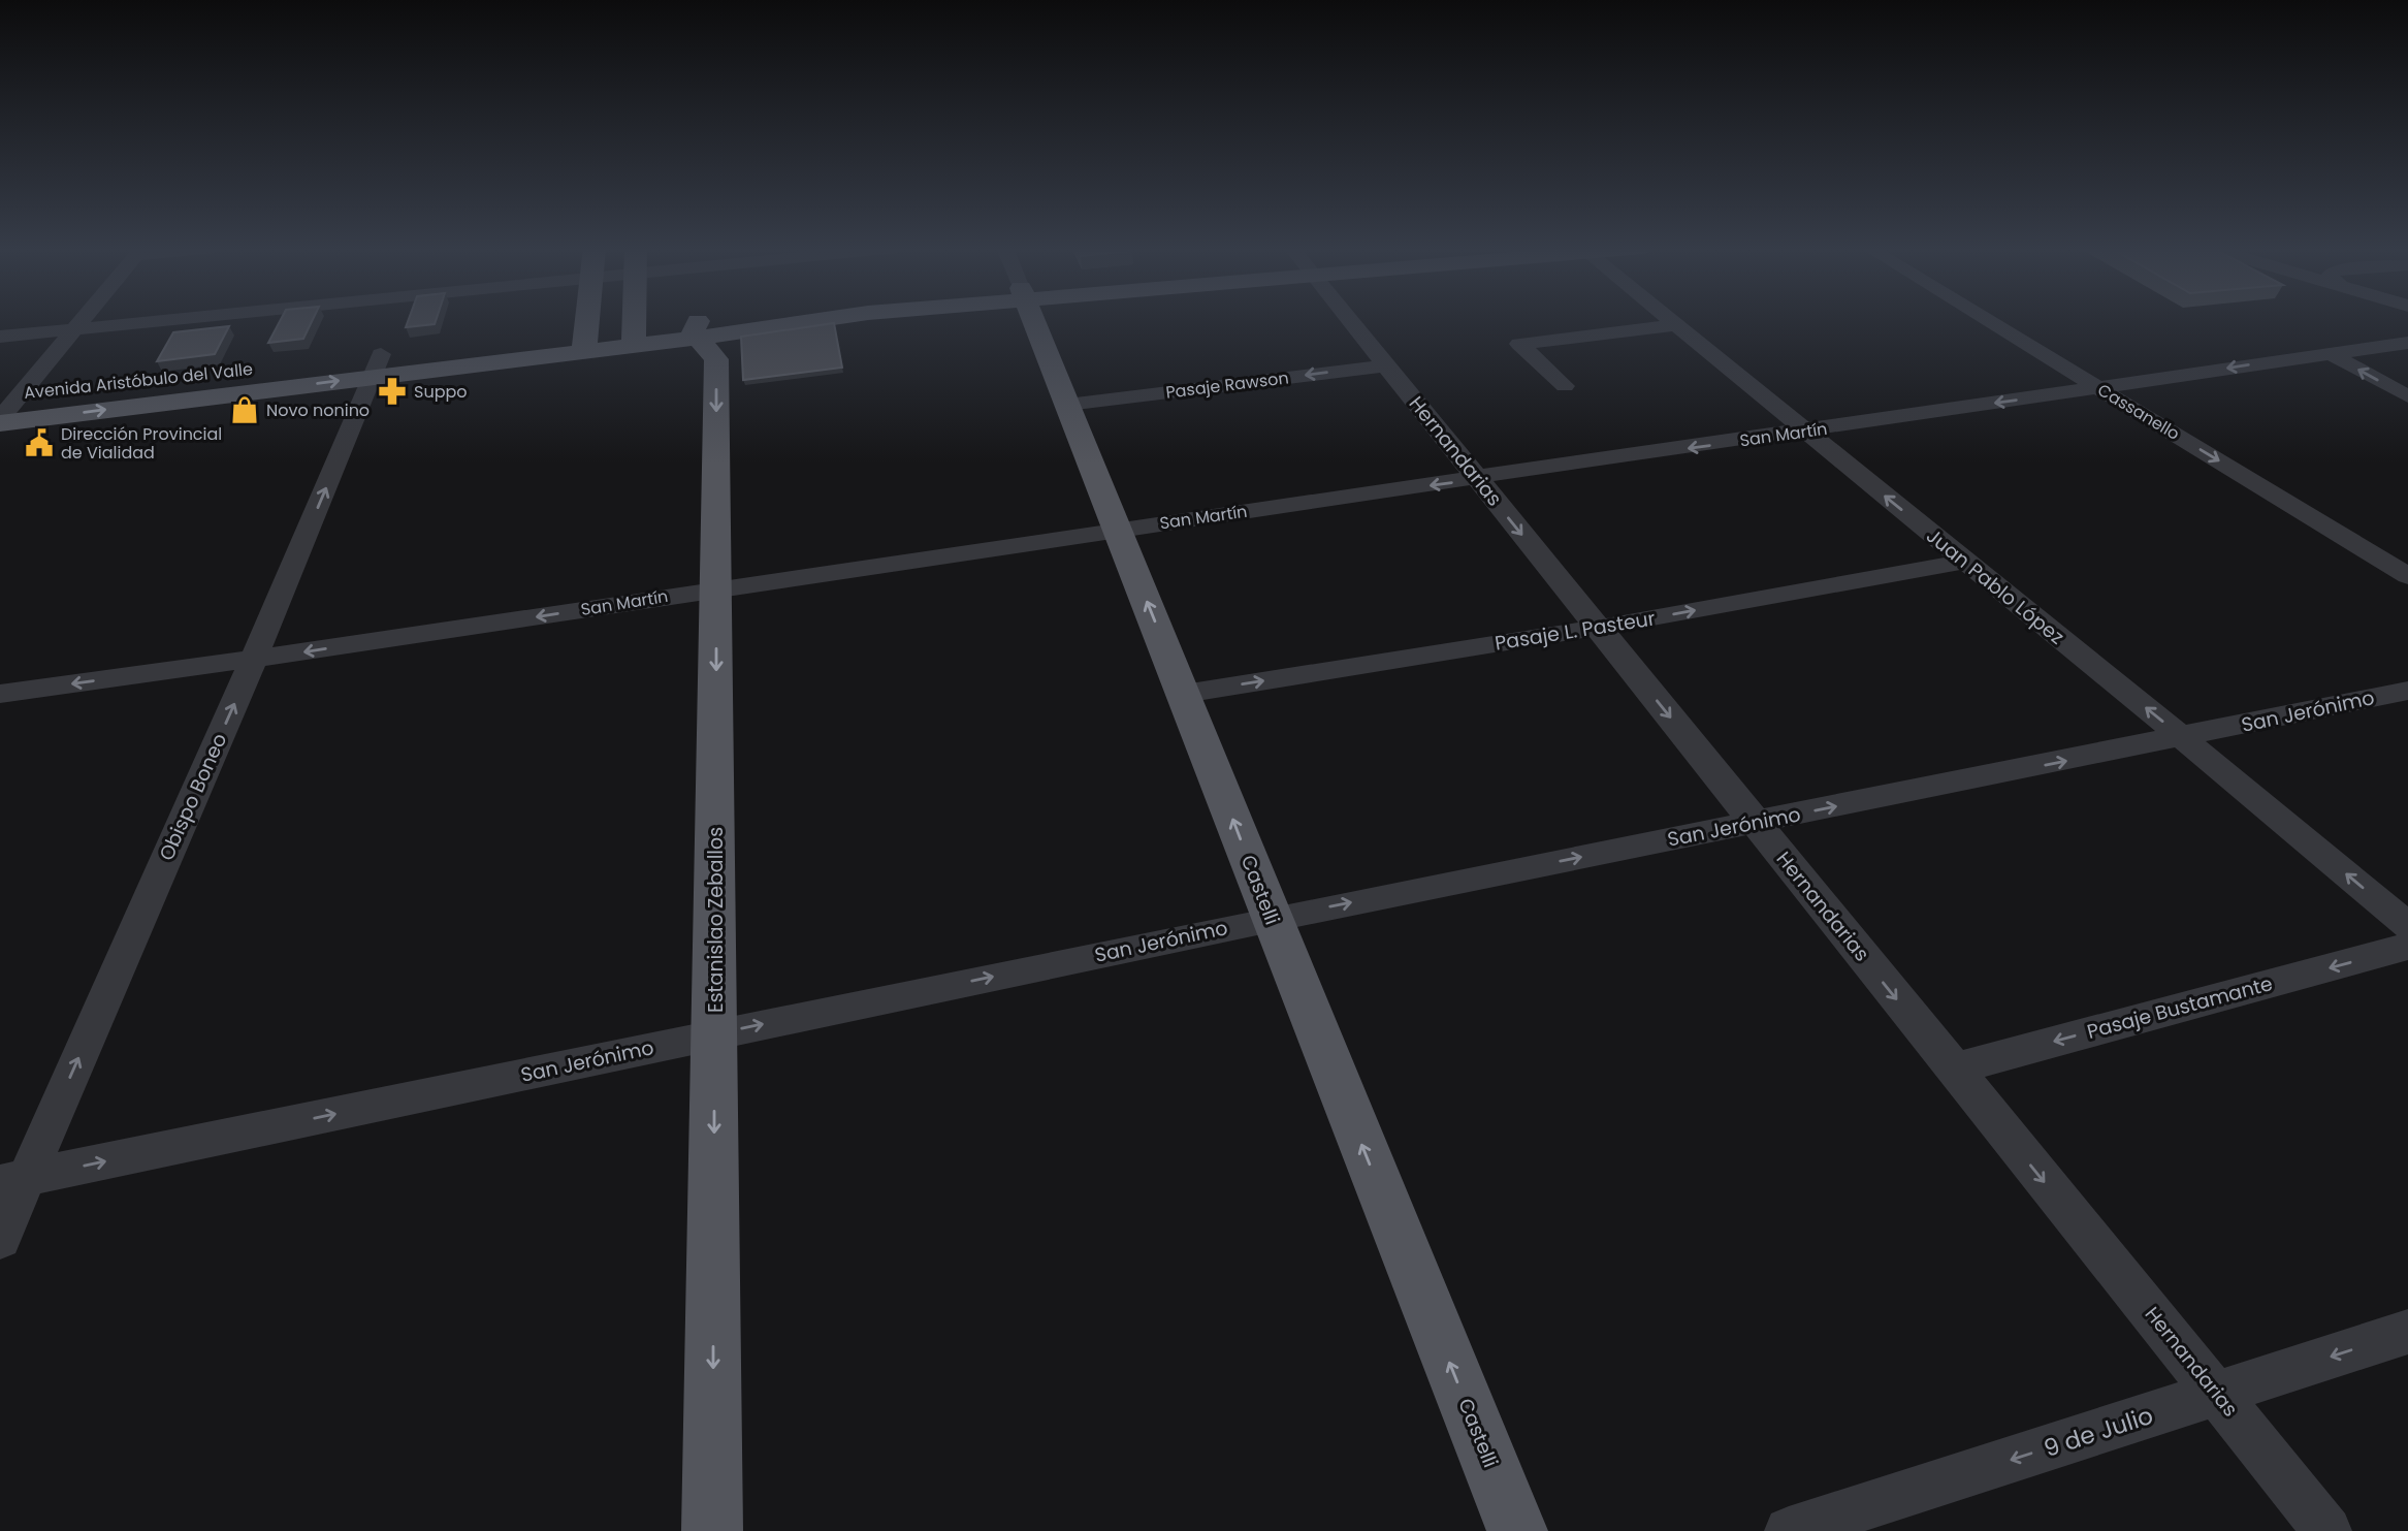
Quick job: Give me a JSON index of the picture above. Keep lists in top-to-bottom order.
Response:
{
  "streets": {
    "main road": ["Avenida Aristóbulo del Valle", "Castelli", "Estanislao Zeballos"],
    "street": [
      "Pasaje Rawson",
      "Cassanello",
      "San Martín",
      "Hernandarias",
      "Juan Pablo López",
      "Pasaje L. Pasteur",
      "San Jerónimo",
      "Obispo Boneo",
      "Pasaje Bustamante",
      "9 de Julio"
    ]
  },
  "crossings": [
    ["Avenida Aristóbulo del Valle", "Obispo Boneo"],
    ["Avenida Aristóbulo del Valle", "Estanislao Zeballos"],
    ["Pasaje Rawson", "Hernandarias"],
    ["Pasaje Rawson", "Castelli"],
    ["Cassanello", "San Martín"],
    ["San Martín", "Hernandarias"],
    ["San Martín", "Juan Pablo López"],
    ["San Martín", "Obispo Boneo"],
    ["San Martín", "Castelli"],
    ["San Martín", "Estanislao Zeballos"],
    ["Hernandarias", "Pasaje L. Pasteur"],
    ["Hernandarias", "San Jerónimo"],
    ["Hernandarias", "Pasaje Bustamante"],
    ["Hernandarias", "9 de Julio"],
    ["Juan Pablo López", "Pasaje L. Pasteur"],
    ["Juan Pablo López", "San Jerónimo"],
    ["Pasaje L. Pasteur", "Castelli"],
    ["San Jerónimo", "Obispo Boneo"],
    ["San Jerónimo", "Castelli"],
    ["San Jerónimo", "Estanislao Zeballos"]
  ],
  "one_way": [
    "Pasaje Rawson",
    "Cassanello",
    "San Martín",
    "Hernandarias",
    "Juan Pablo López",
    "Pasaje L. Pasteur",
    "San Jerónimo",
    "Obispo Boneo",
    "Castelli",
    "Estanislao Zeballos",
    "Pasaje Bustamante",
    "9 de Julio"
  ],
  "places": {
    "pharmacy": ["Suppo"],
    "shop": ["Novo nonino"],
    "public building": ["Dirección Provincial de Vialidad"]
  }
}
